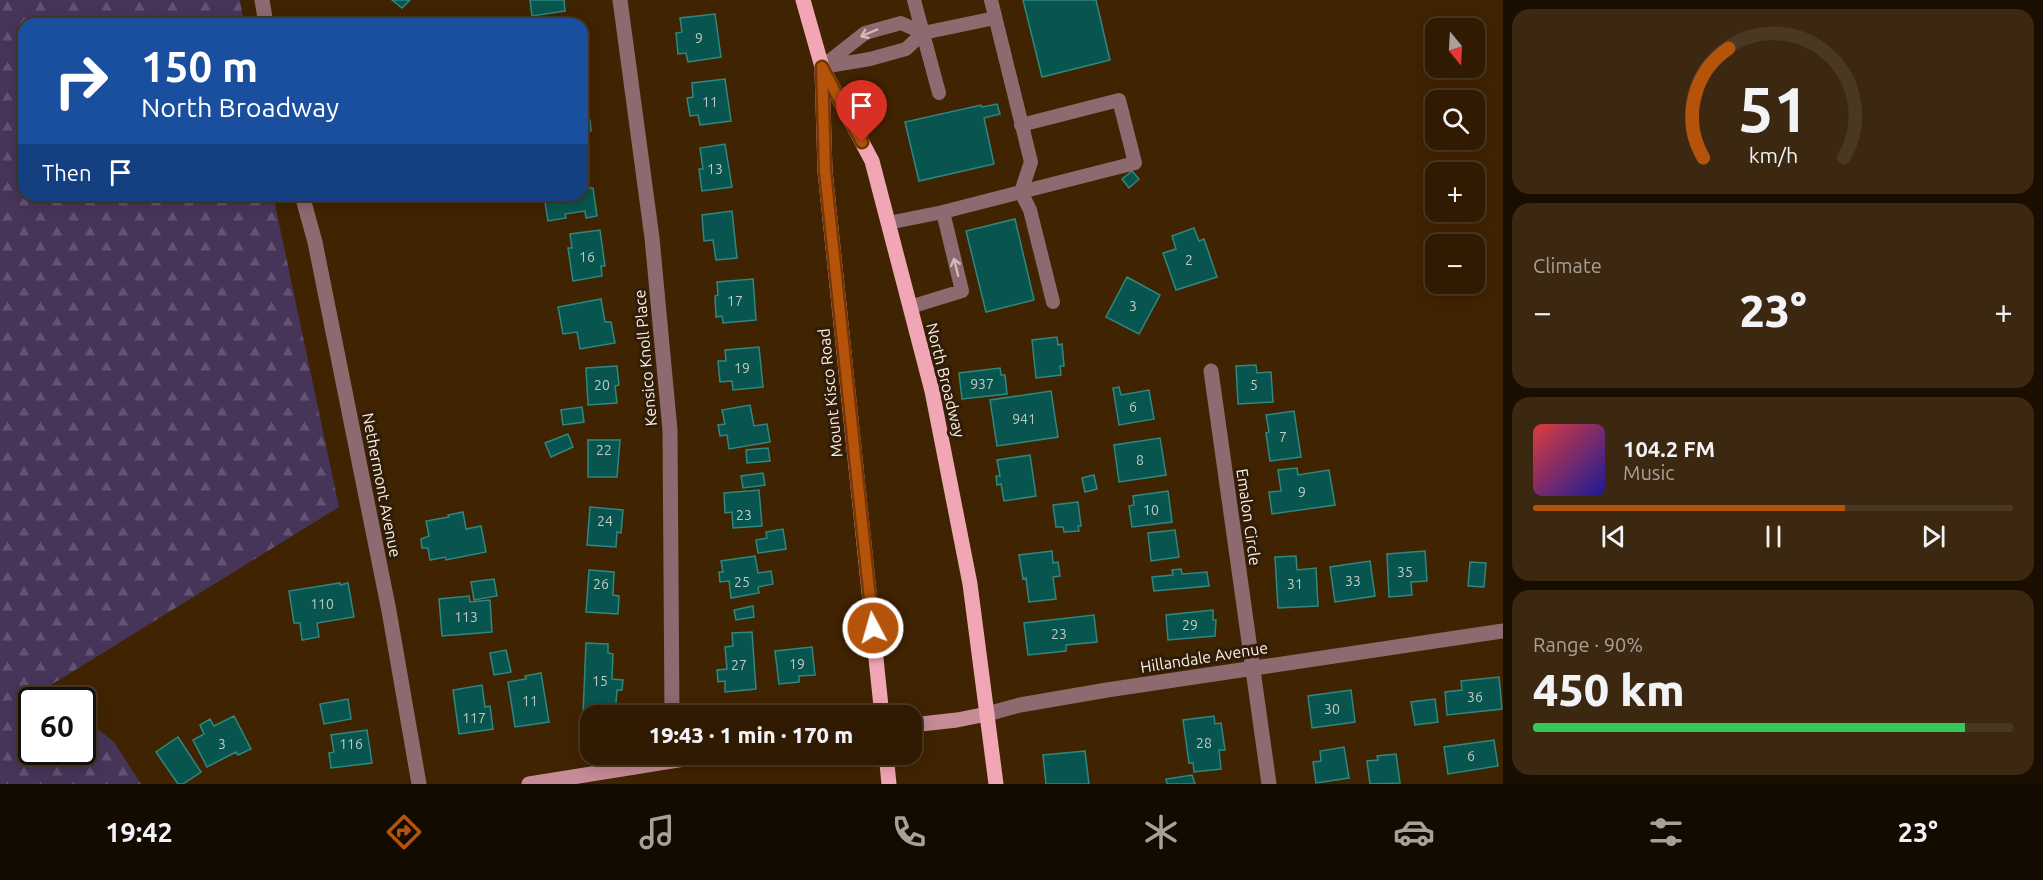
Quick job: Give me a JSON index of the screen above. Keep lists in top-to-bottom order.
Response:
{
  "streets": {
    "main road": ["North Broadway", "Mount Kisco Road"],
    "street": [
      "Kensico Knoll Place",
      "Nethermont Avenue",
      "Emalon Circle",
      "Hillandale Avenue"
    ]
  },
  "crossings": [
    ["North Broadway", "Mount Kisco Road"],
    ["North Broadway", "Hillandale Avenue"],
    ["Emalon Circle", "Hillandale Avenue"]
  ],
  "house_numbers": [
    "9",
    "11",
    "13",
    "16",
    "2",
    "17",
    "3",
    "19",
    "937",
    "20",
    "5",
    "6",
    "941",
    "7",
    "22",
    "8",
    "9",
    "10",
    "23",
    "24",
    "35",
    "33",
    "25",
    "26",
    "31",
    "110",
    "113",
    "29",
    "23",
    "19",
    "27",
    "15",
    "36",
    "11",
    "30",
    "117",
    "28",
    "3",
    "116",
    "6"
  ],
  "north": "bottom",
  "page": {
    "map_buttons": ["+", "−"],
    "turn": ["150 m", "North Broadway"],
    "then": "Then",
    "tile": [
      "Climate",
      ["Range · 90%", "450 km"]
    ],
    "heat": ["−", "23°", "+"],
    "song": ["104.2 FM", "Music"],
    "limit": "60",
    "trip": "19:43 · 1 min · 170 m",
    "tabs": ["19:42", "23°"],
    "gauge": ["51", "km/h"]
  }
}
